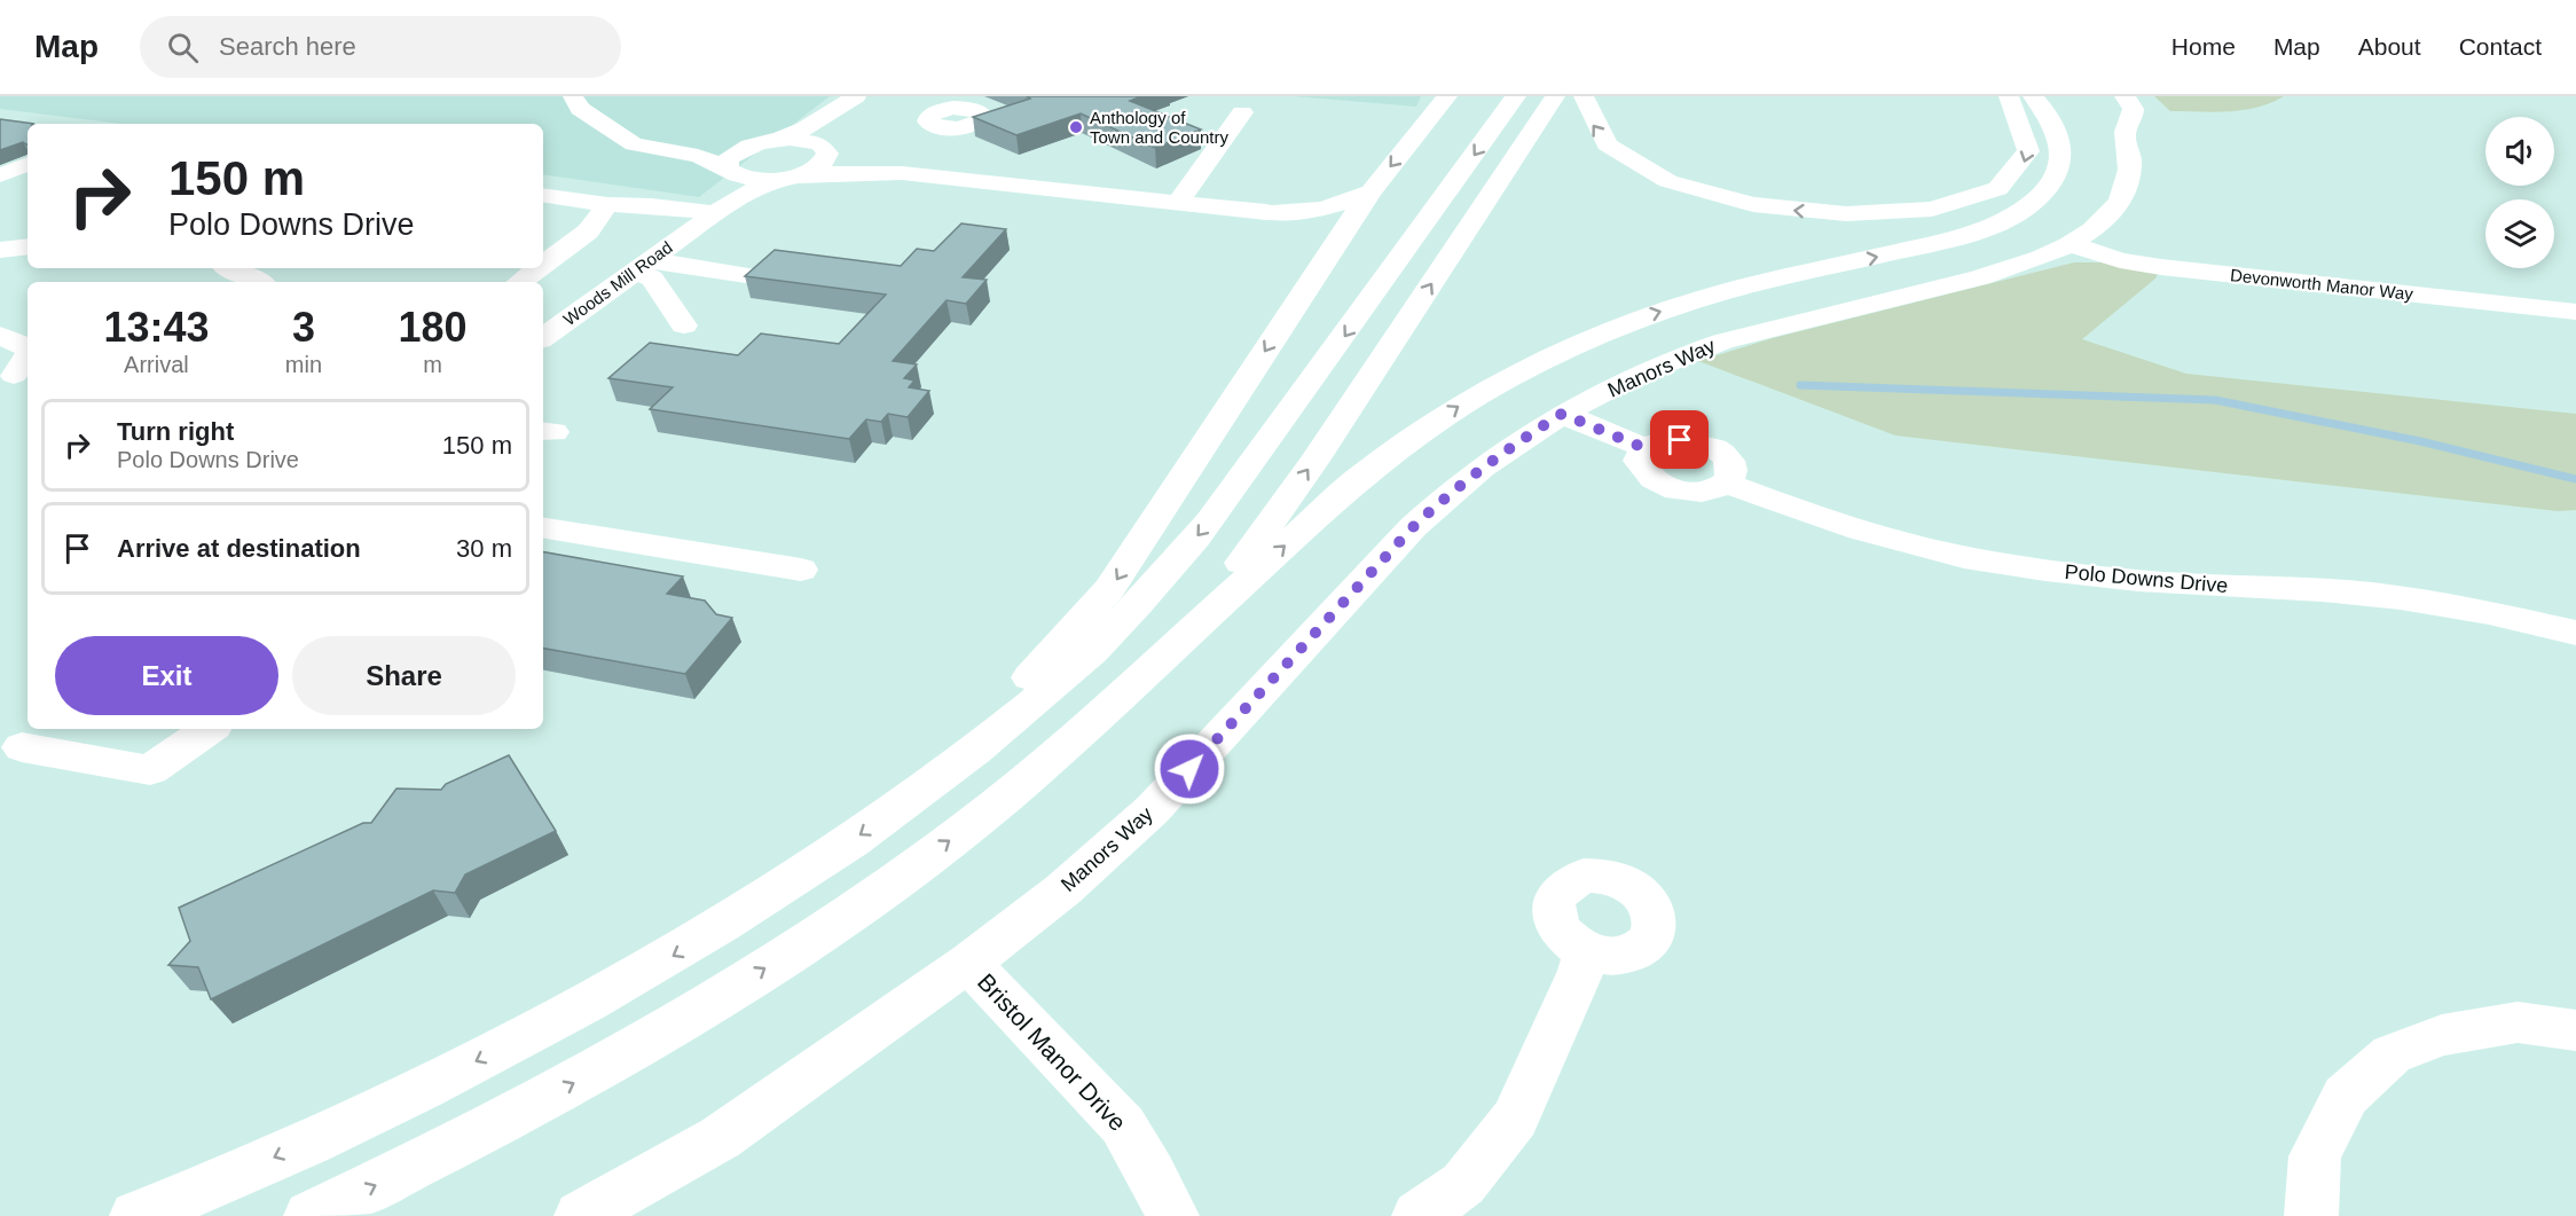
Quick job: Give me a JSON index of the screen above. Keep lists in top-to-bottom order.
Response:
{
  "streets": {
    "main road": [
      "Woods Mill Road",
      "Devonworth Manor Way",
      "Manors Way",
      "Polo Downs Drive",
      "Bristol Manor Drive"
    ]
  },
  "crossings": [
    ["Devonworth Manor Way", "Manors Way"],
    ["Manors Way", "Bristol Manor Drive"]
  ],
  "places": ["Anthology of Town and Country"],
  "page": {
    "header": "Map",
    "search": "Search here",
    "nav": [
      "Home",
      "Map",
      "About",
      "Contact"
    ],
    "turn": ["150 m", "Polo Downs Drive"],
    "eta": [
      "13:43",
      "Arrival",
      "3",
      "min",
      "180",
      "m"
    ],
    "list": [
      {
        "name": "Turn right",
        "note": "Polo Downs Drive",
        "value": "150 m"
      },
      {
        "name": "Arrive at destination",
        "value": "30 m"
      }
    ],
    "buttons": ["Exit", "Share"]
  }
}
